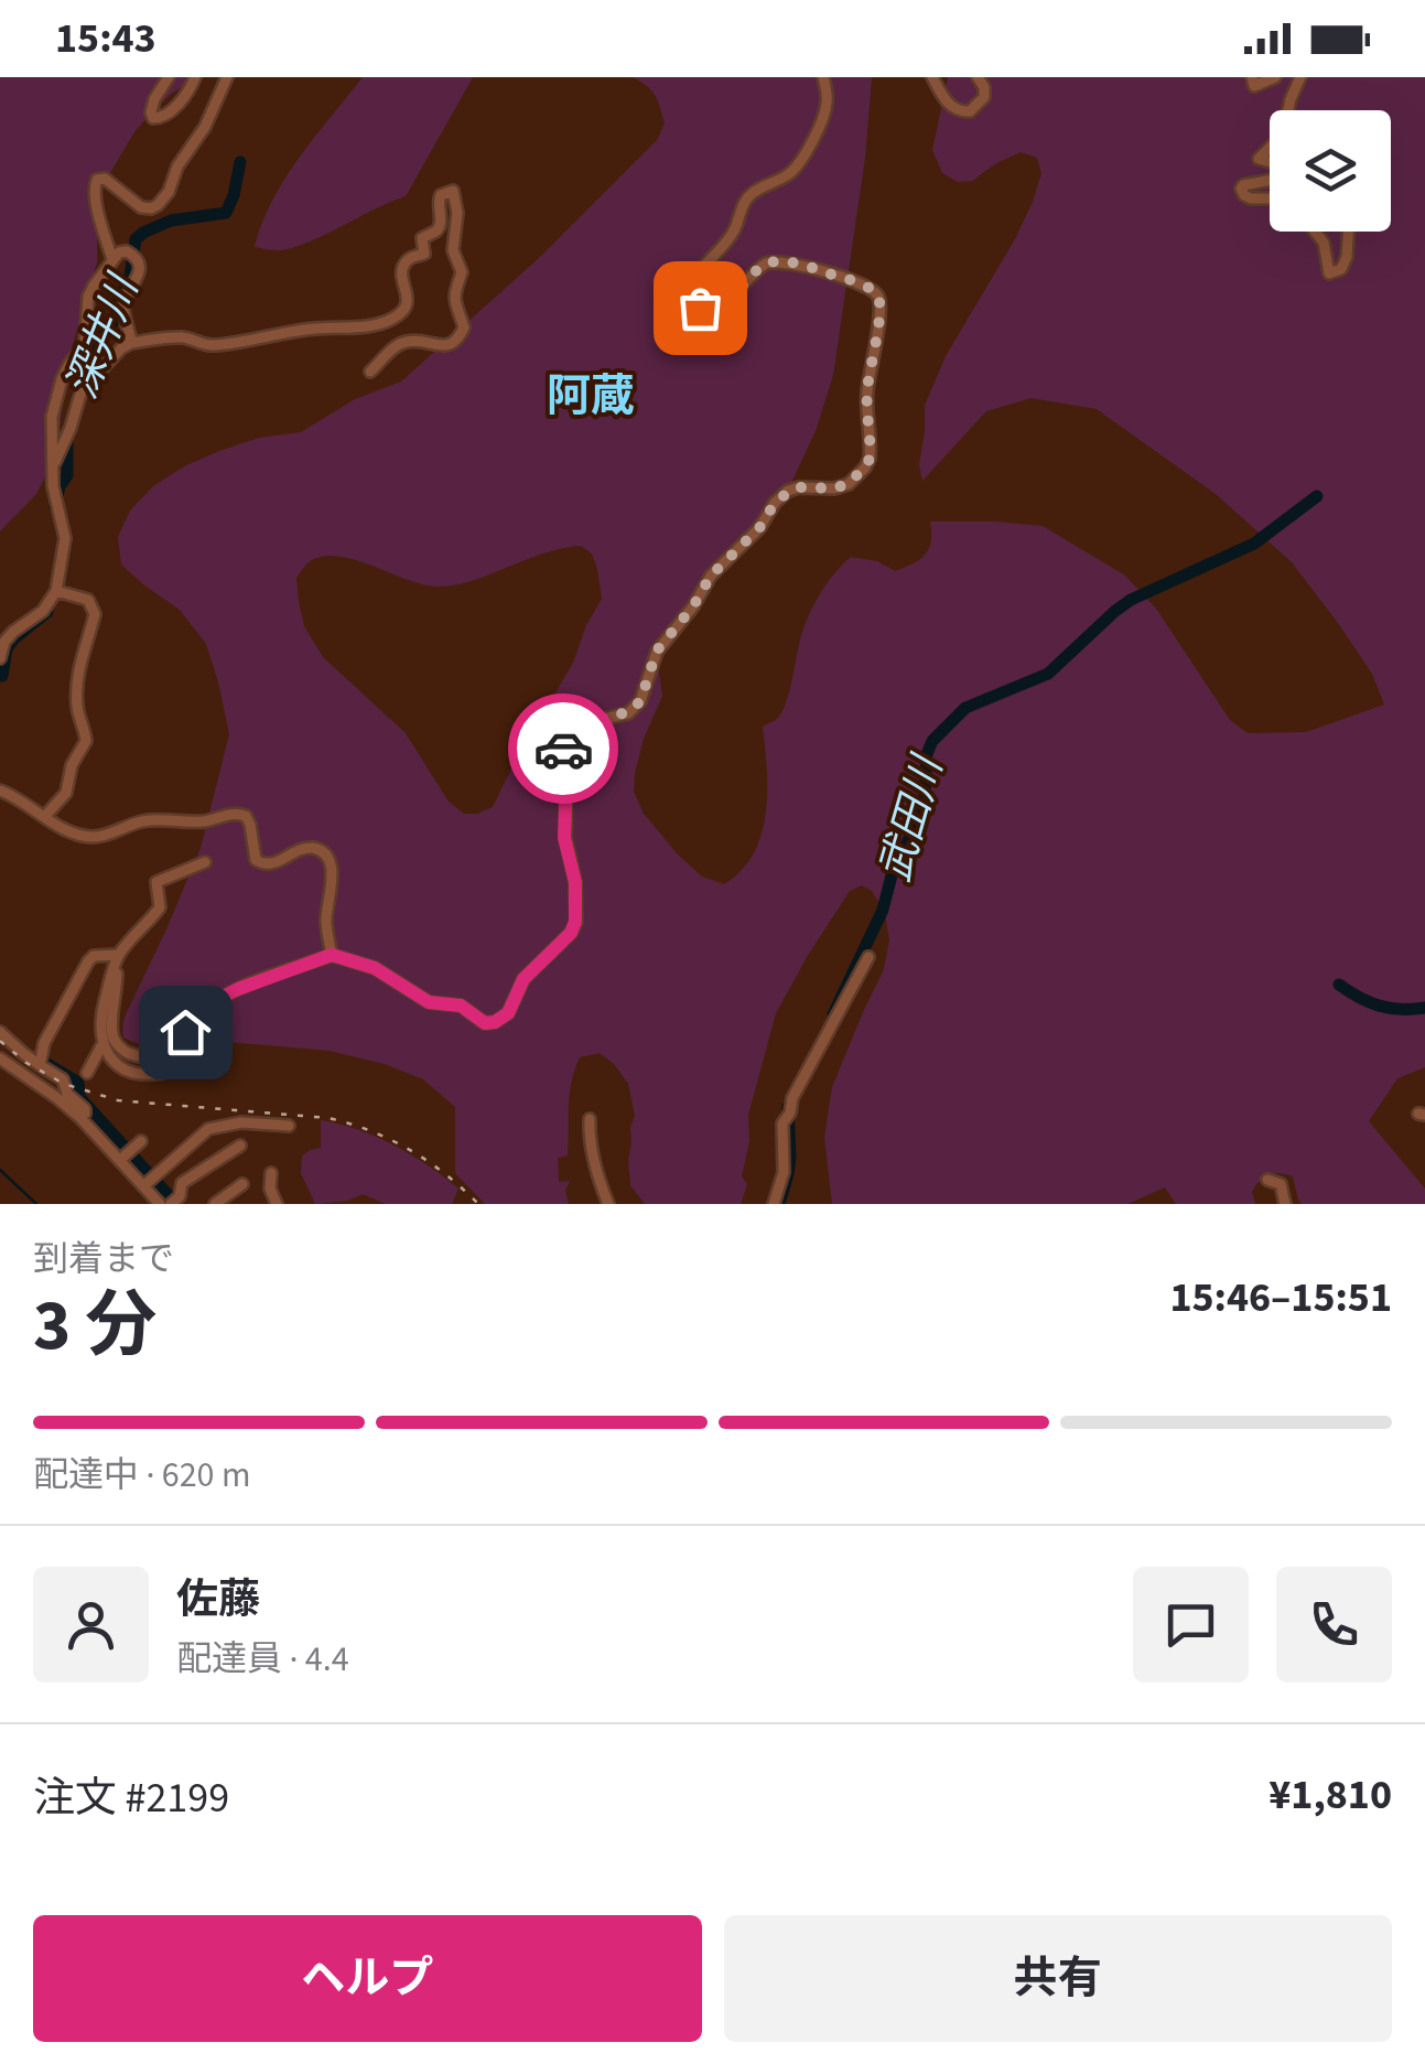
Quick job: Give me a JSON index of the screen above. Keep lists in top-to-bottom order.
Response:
{
  "districts": ["阿蔵"],
  "water": ["深井川", "武田川"],
  "page": {
    "status": "15:43",
    "heading": ["3 分", "到着まで", "15:46–15:51"],
    "panel": [
      "佐藤",
      "配達員 · 4.4",
      "注文 #2199",
      "¥1,810"
    ],
    "bar": "配達中 · 620 m",
    "buttons": ["ヘルプ", "共有"]
  }
}
